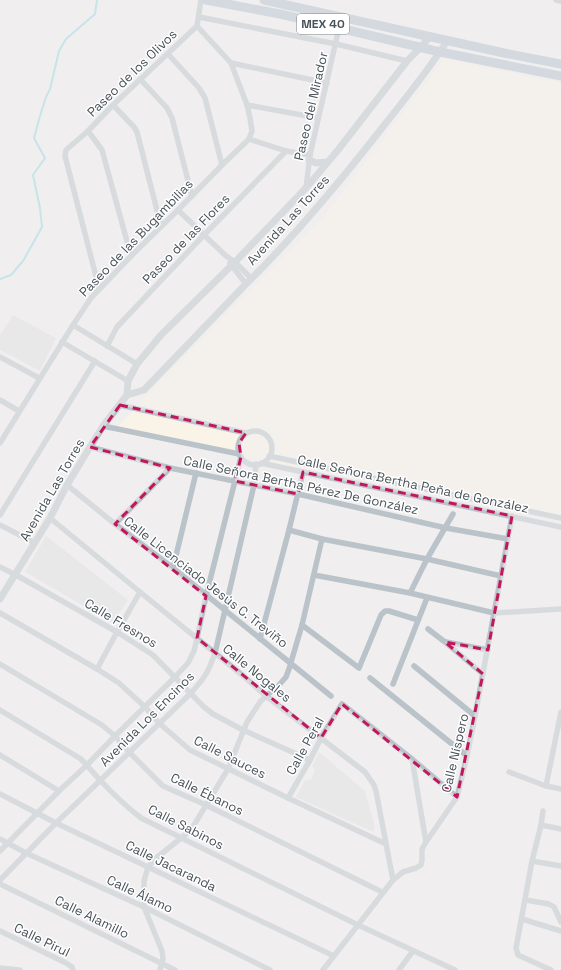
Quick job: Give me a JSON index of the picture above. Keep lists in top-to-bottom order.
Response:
{
  "streets": {
    "main road": ["MEX 40"],
    "street": [
      "Paseo de los Olivos",
      "Paseo del Mirador",
      "Avenida Las Torres",
      "Paseo de las Bugambilias",
      "Paseo de las Flores",
      "Calle Señora Bertha Peña de González",
      "Calle Señora Bertha Pérez De González",
      "Calle Licenciado Jesús C. Treviño",
      "Calle Fresnos",
      "Calle Nogales",
      "Avenida Los Encinos",
      "Calle Peral",
      "Calle Níspero",
      "Calle Sauces",
      "Calle Ébanos",
      "Calle Sabinos",
      "Calle Jacaranda",
      "Calle Álamo",
      "Calle Alamillo",
      "Calle Pirul"
    ]
  },
  "crossings": [
    ["MEX 40", "Paseo del Mirador"],
    ["MEX 40", "Avenida Las Torres"],
    ["Paseo de los Olivos", "Paseo de las Bugambilias"],
    ["Paseo del Mirador", "Avenida Las Torres"],
    ["Avenida Las Torres", "Calle Señora Bertha Pérez De González"],
    ["Avenida Las Torres", "Calle Licenciado Jesús C. Treviño"],
    ["Avenida Las Torres", "Calle Fresnos"],
    ["Avenida Las Torres", "Calle Nogales"],
    ["Calle Señora Bertha Peña de González", "Avenida Los Encinos"],
    ["Calle Señora Bertha Peña de González", "Calle Níspero"],
    ["Calle Señora Bertha Pérez De González", "Avenida Los Encinos"],
    ["Calle Señora Bertha Pérez De González", "Calle Níspero"],
    ["Calle Licenciado Jesús C. Treviño", "Avenida Los Encinos"],
    ["Calle Fresnos", "Avenida Los Encinos"],
    ["Calle Fresnos", "Calle Peral"],
    ["Calle Nogales", "Avenida Los Encinos"],
    ["Calle Nogales", "Calle Peral"],
    ["Calle Nogales", "Calle Níspero"],
    ["Calle Nogales", "Calle Sauces"],
    ["Avenida Los Encinos", "Calle Sauces"],
    ["Avenida Los Encinos", "Calle Ébanos"],
    ["Avenida Los Encinos", "Calle Sabinos"],
    ["Avenida Los Encinos", "Calle Jacaranda"],
    ["Avenida Los Encinos", "Calle Álamo"],
    ["Calle Peral", "Calle Sauces"],
    ["Calle Níspero", "Calle Ébanos"],
    ["Calle Níspero", "Calle Sabinos"],
    ["Calle Níspero", "Calle Jacaranda"]
  ]
}
